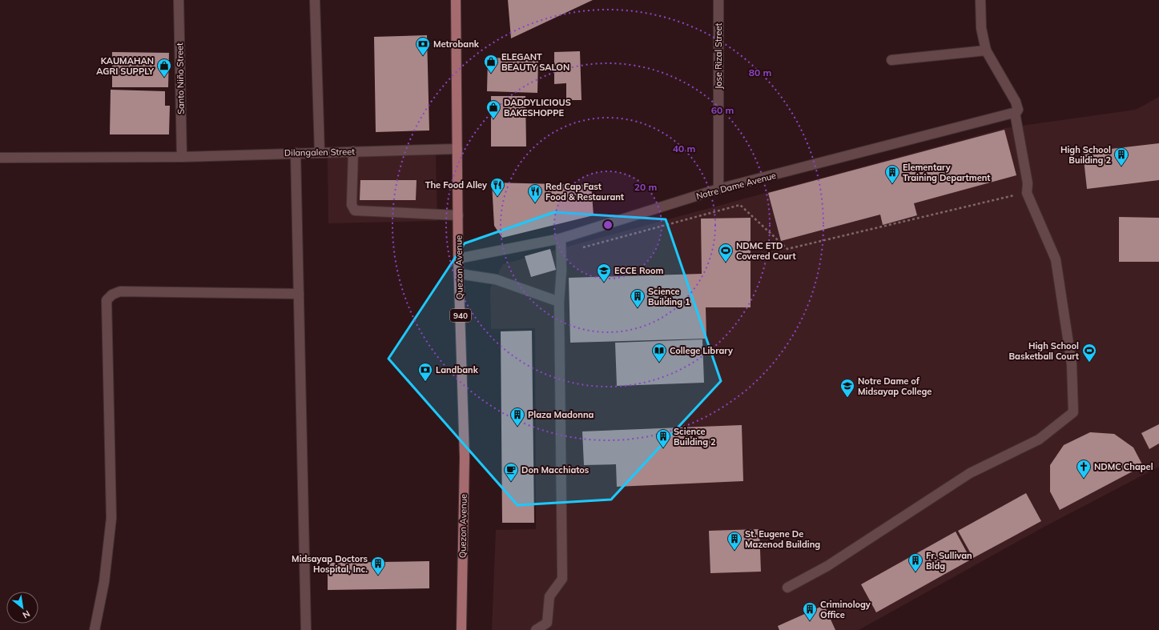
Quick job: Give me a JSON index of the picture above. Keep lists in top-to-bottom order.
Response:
{
  "streets": {
    "main road": ["Quezon Avenue", "940"],
    "street": [
      "Jose Rizal Street",
      "Santo Niño Street",
      "Dilangalen Street",
      "Notre Dame Avenue"
    ]
  },
  "crossings": [
    ["Jose Rizal Street", "Notre Dame Avenue"],
    ["Santo Niño Street", "Dilangalen Street"],
    ["Dilangalen Street", "Quezon Avenue"],
    ["Notre Dame Avenue", "Quezon Avenue"]
  ],
  "places": {
    "bank": ["Metrobank", "Landbank"],
    "shop": ["ELEGANT BEAUTY SALON", "KAUMAHAN AGRI SUPPLY", "DADDYLICIOUS BAKESHOPPE"],
    "building": [
      "High School Building 2",
      "Elementary Training Department",
      "Science Building 1",
      "Plaza Madonna",
      "Science Building 2",
      "St. Eugene De Mazenod Building",
      "Fr. Sullivan Bldg",
      "Midsayap Doctors Hospital, Inc.",
      "Criminology Office"
    ],
    "restaurant": ["The Food Alley", "Red Cap Fast Food & Restaurant"],
    "sports": ["NDMC ETD Covered Court", "High School Basketball Court"],
    "school or university": ["ECCE Room", "Notre Dame of Midsayap College"],
    "library": ["College Library"],
    "church": ["NDMC Chapel"],
    "cafe": ["Don Macchiatos"]
  },
  "north": "bottom right",
  "rings": [
    "80 m",
    "60 m",
    "40 m",
    "20 m"
  ]
}
